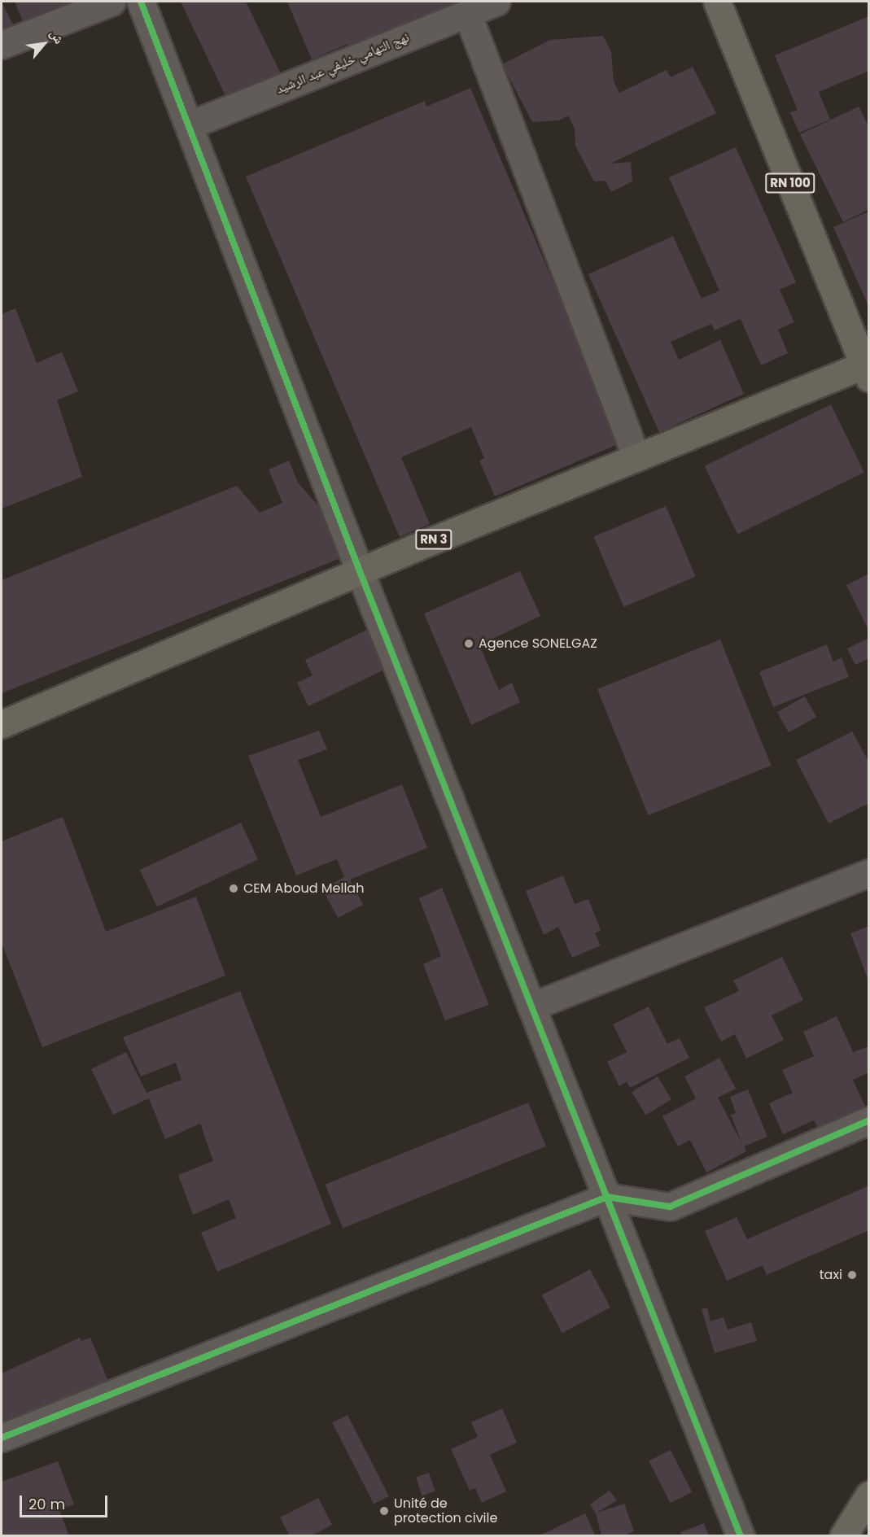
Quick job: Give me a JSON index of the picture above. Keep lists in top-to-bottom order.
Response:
{
  "streets": {
    "main road": ["RN 100", "RN 3"],
    "street": ["نهج التهامي خليفي عبد الرشيد"]
  },
  "crossings": [
    ["RN 100", "RN 3"]
  ],
  "places": [
    "Agence SONELGAZ",
    "CEM Aboud Mellah",
    "taxi",
    "Unité de protection civile"
  ],
  "scale_bar": "20 m",
  "north": "top right"
}
